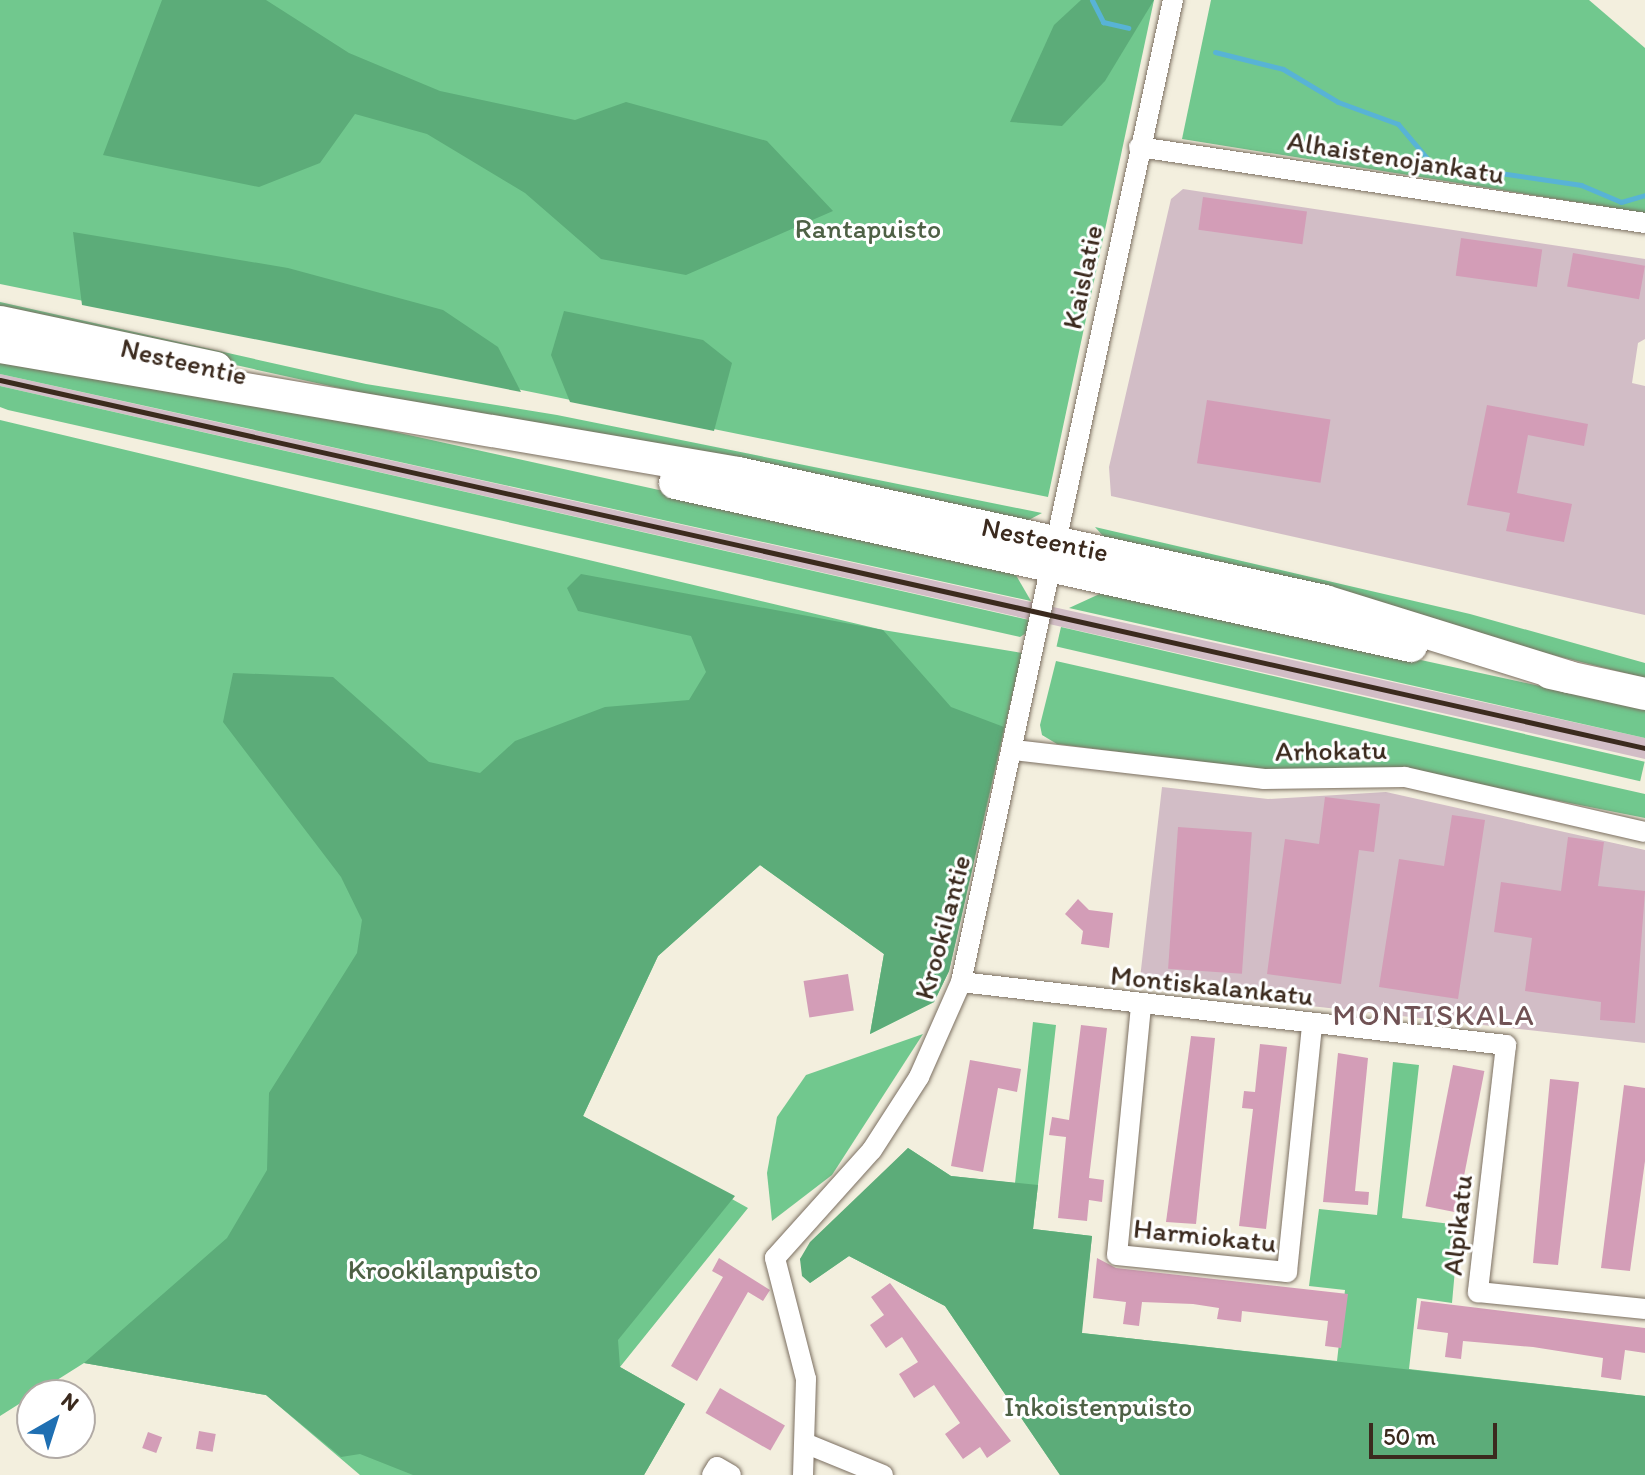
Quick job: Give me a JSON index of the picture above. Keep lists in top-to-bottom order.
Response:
{
  "streets": {
    "main road": ["Nesteentie"],
    "street": [
      "Alhaistenojankatu",
      "Kaislatie",
      "Arhokatu",
      "Krookilantie",
      "Montiskalankatu",
      "Alpikatu",
      "Harmiokatu"
    ]
  },
  "crossings": [
    ["Alhaistenojankatu", "Kaislatie"],
    ["Kaislatie", "Nesteentie"],
    ["Kaislatie", "Krookilantie"],
    ["Nesteentie", "Krookilantie"],
    ["Arhokatu", "Krookilantie"],
    ["Krookilantie", "Montiskalankatu"],
    ["Montiskalankatu", "Alpikatu"],
    ["Montiskalankatu", "Harmiokatu"]
  ],
  "districts": ["MONTISKALA"],
  "parks": ["Rantapuisto", "Krookilanpuisto", "Inkoistenpuisto"],
  "scale_bar": "50 m",
  "north": "top right"
}
